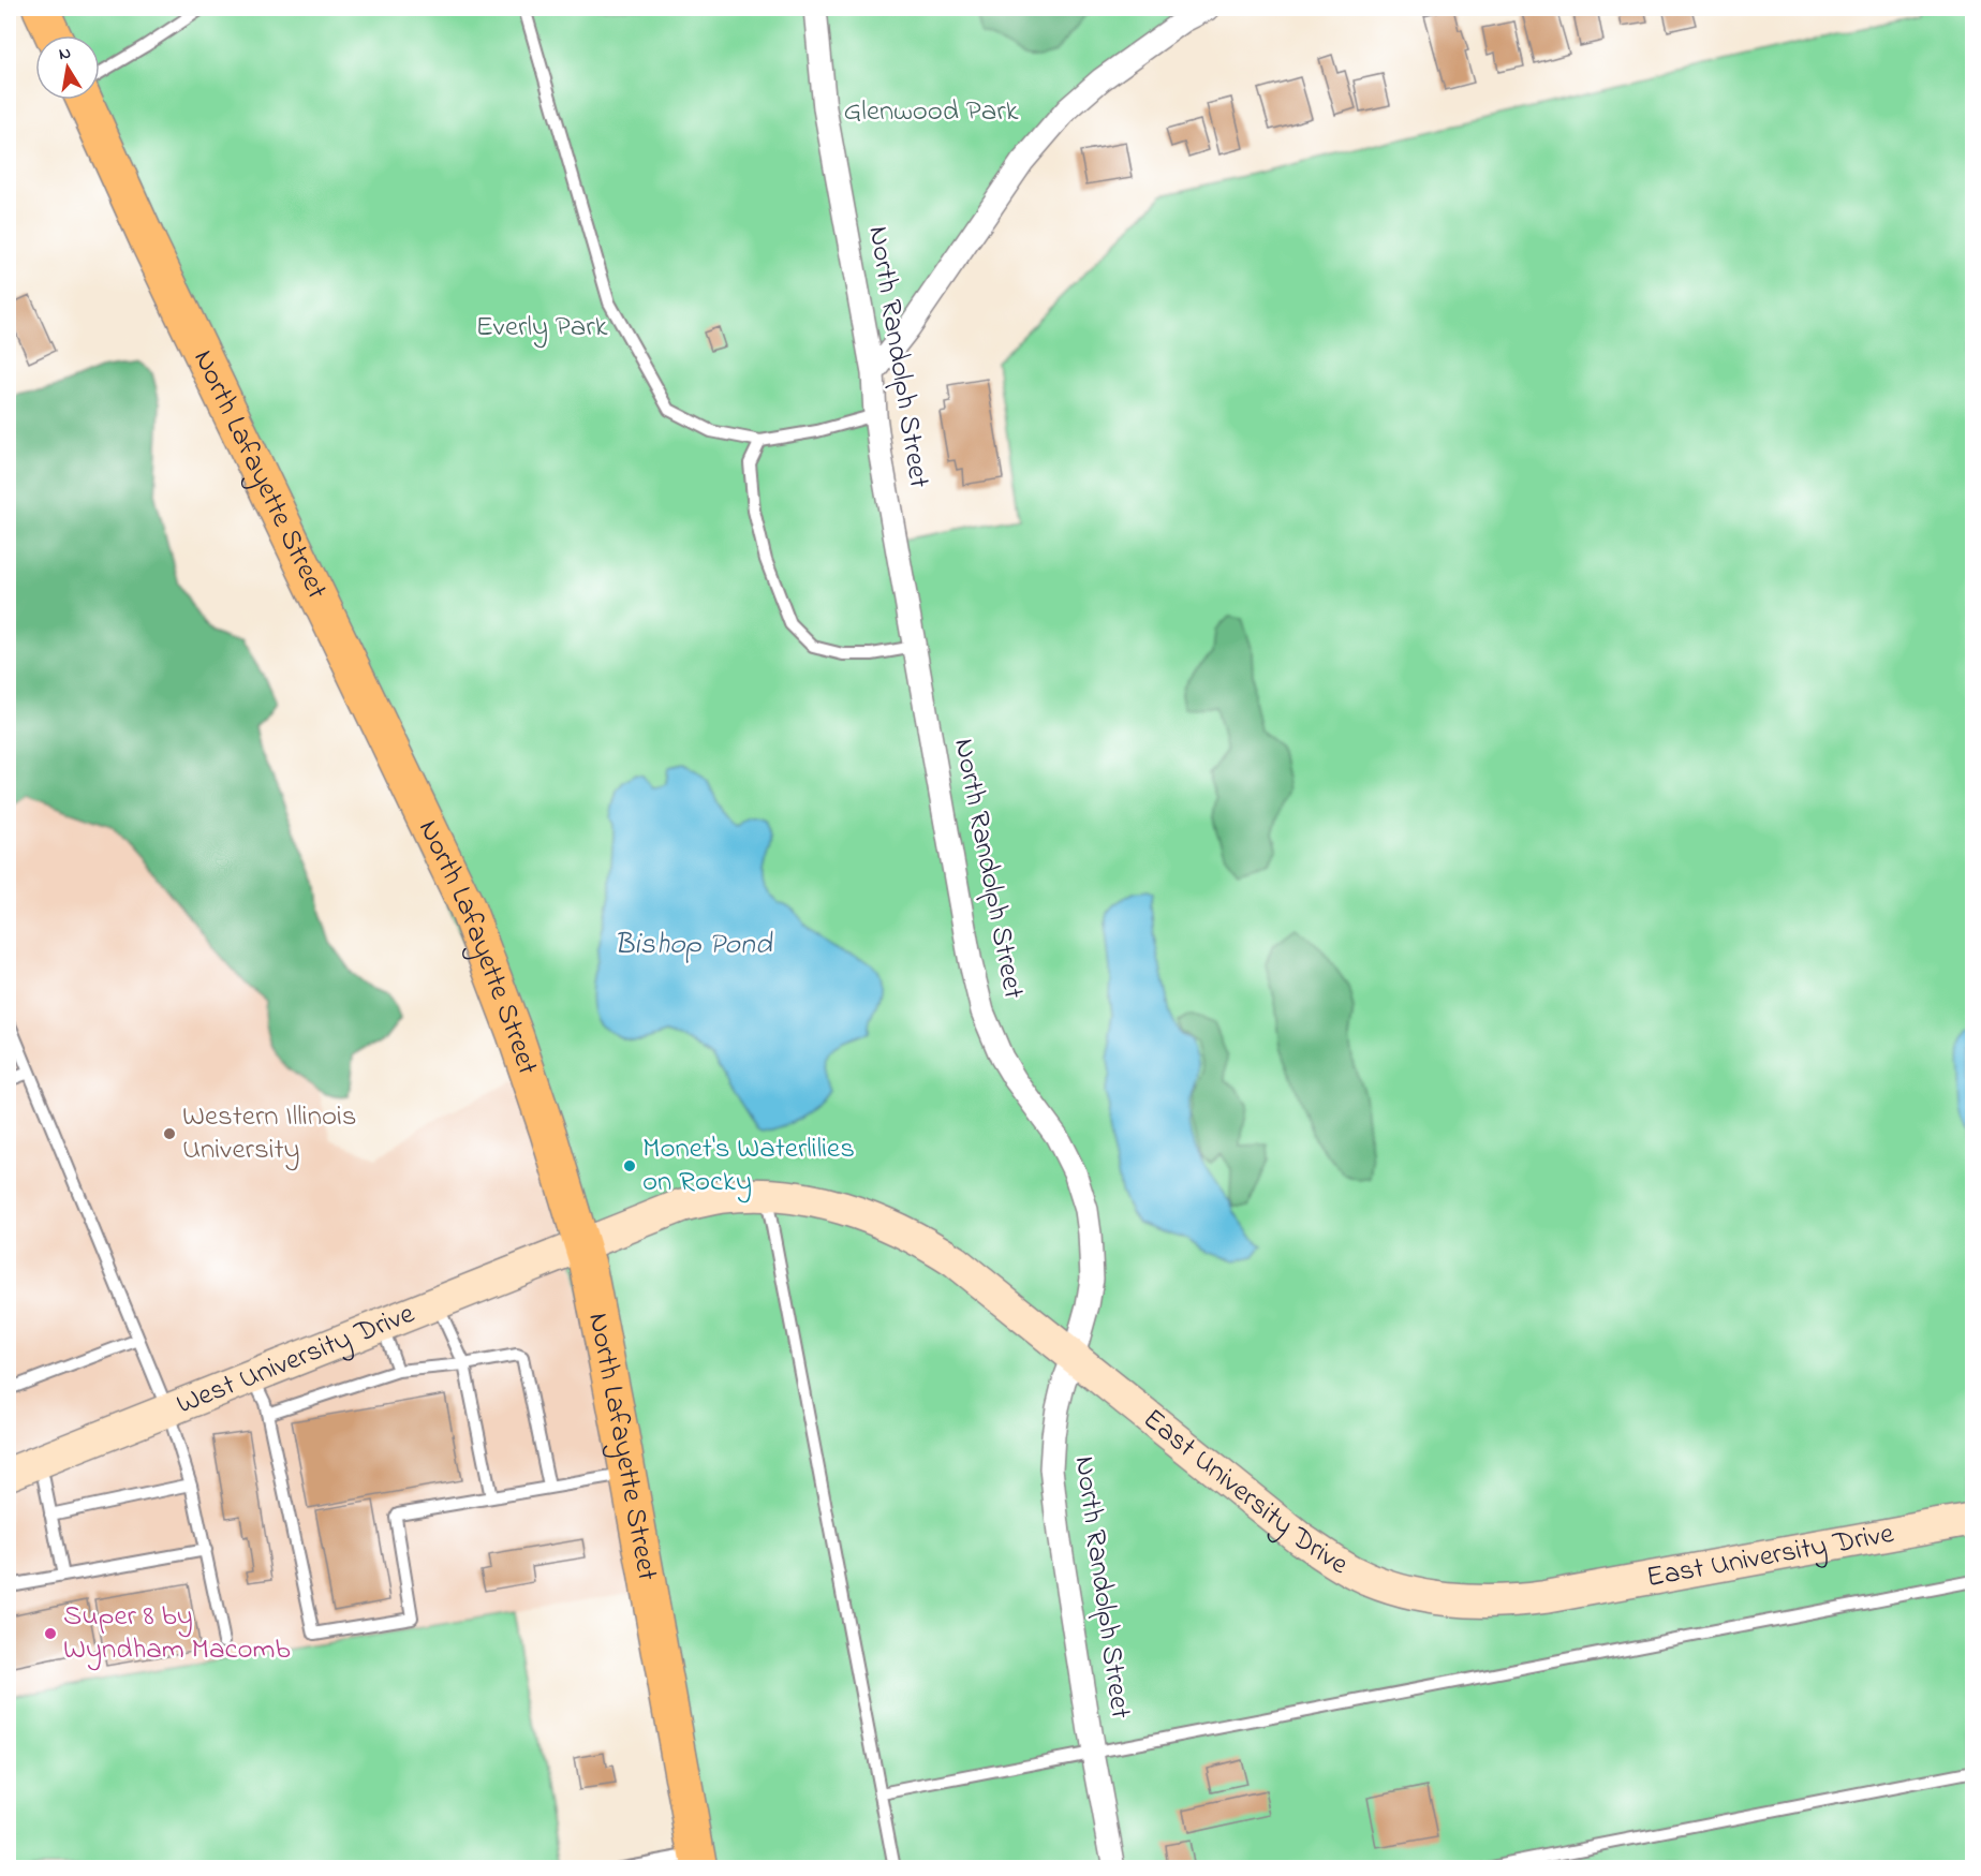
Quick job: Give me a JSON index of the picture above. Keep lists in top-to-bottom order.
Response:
{
  "streets": {
    "highway": ["North Lafayette Street"],
    "main road": ["West University Drive", "East University Drive"],
    "street": ["North Randolph Street"]
  },
  "crossings": [
    ["North Randolph Street", "East University Drive"],
    ["North Lafayette Street", "West University Drive"],
    ["North Lafayette Street", "East University Drive"],
    ["West University Drive", "East University Drive"]
  ],
  "water": ["Bishop Pond"],
  "parks": ["Glenwood Park", "Everly Park"],
  "places": ["Western Illinois University", "Monet's Waterlilies on Rocky", "Super 8 by Wyndham Macomb"],
  "north": "top"
}
